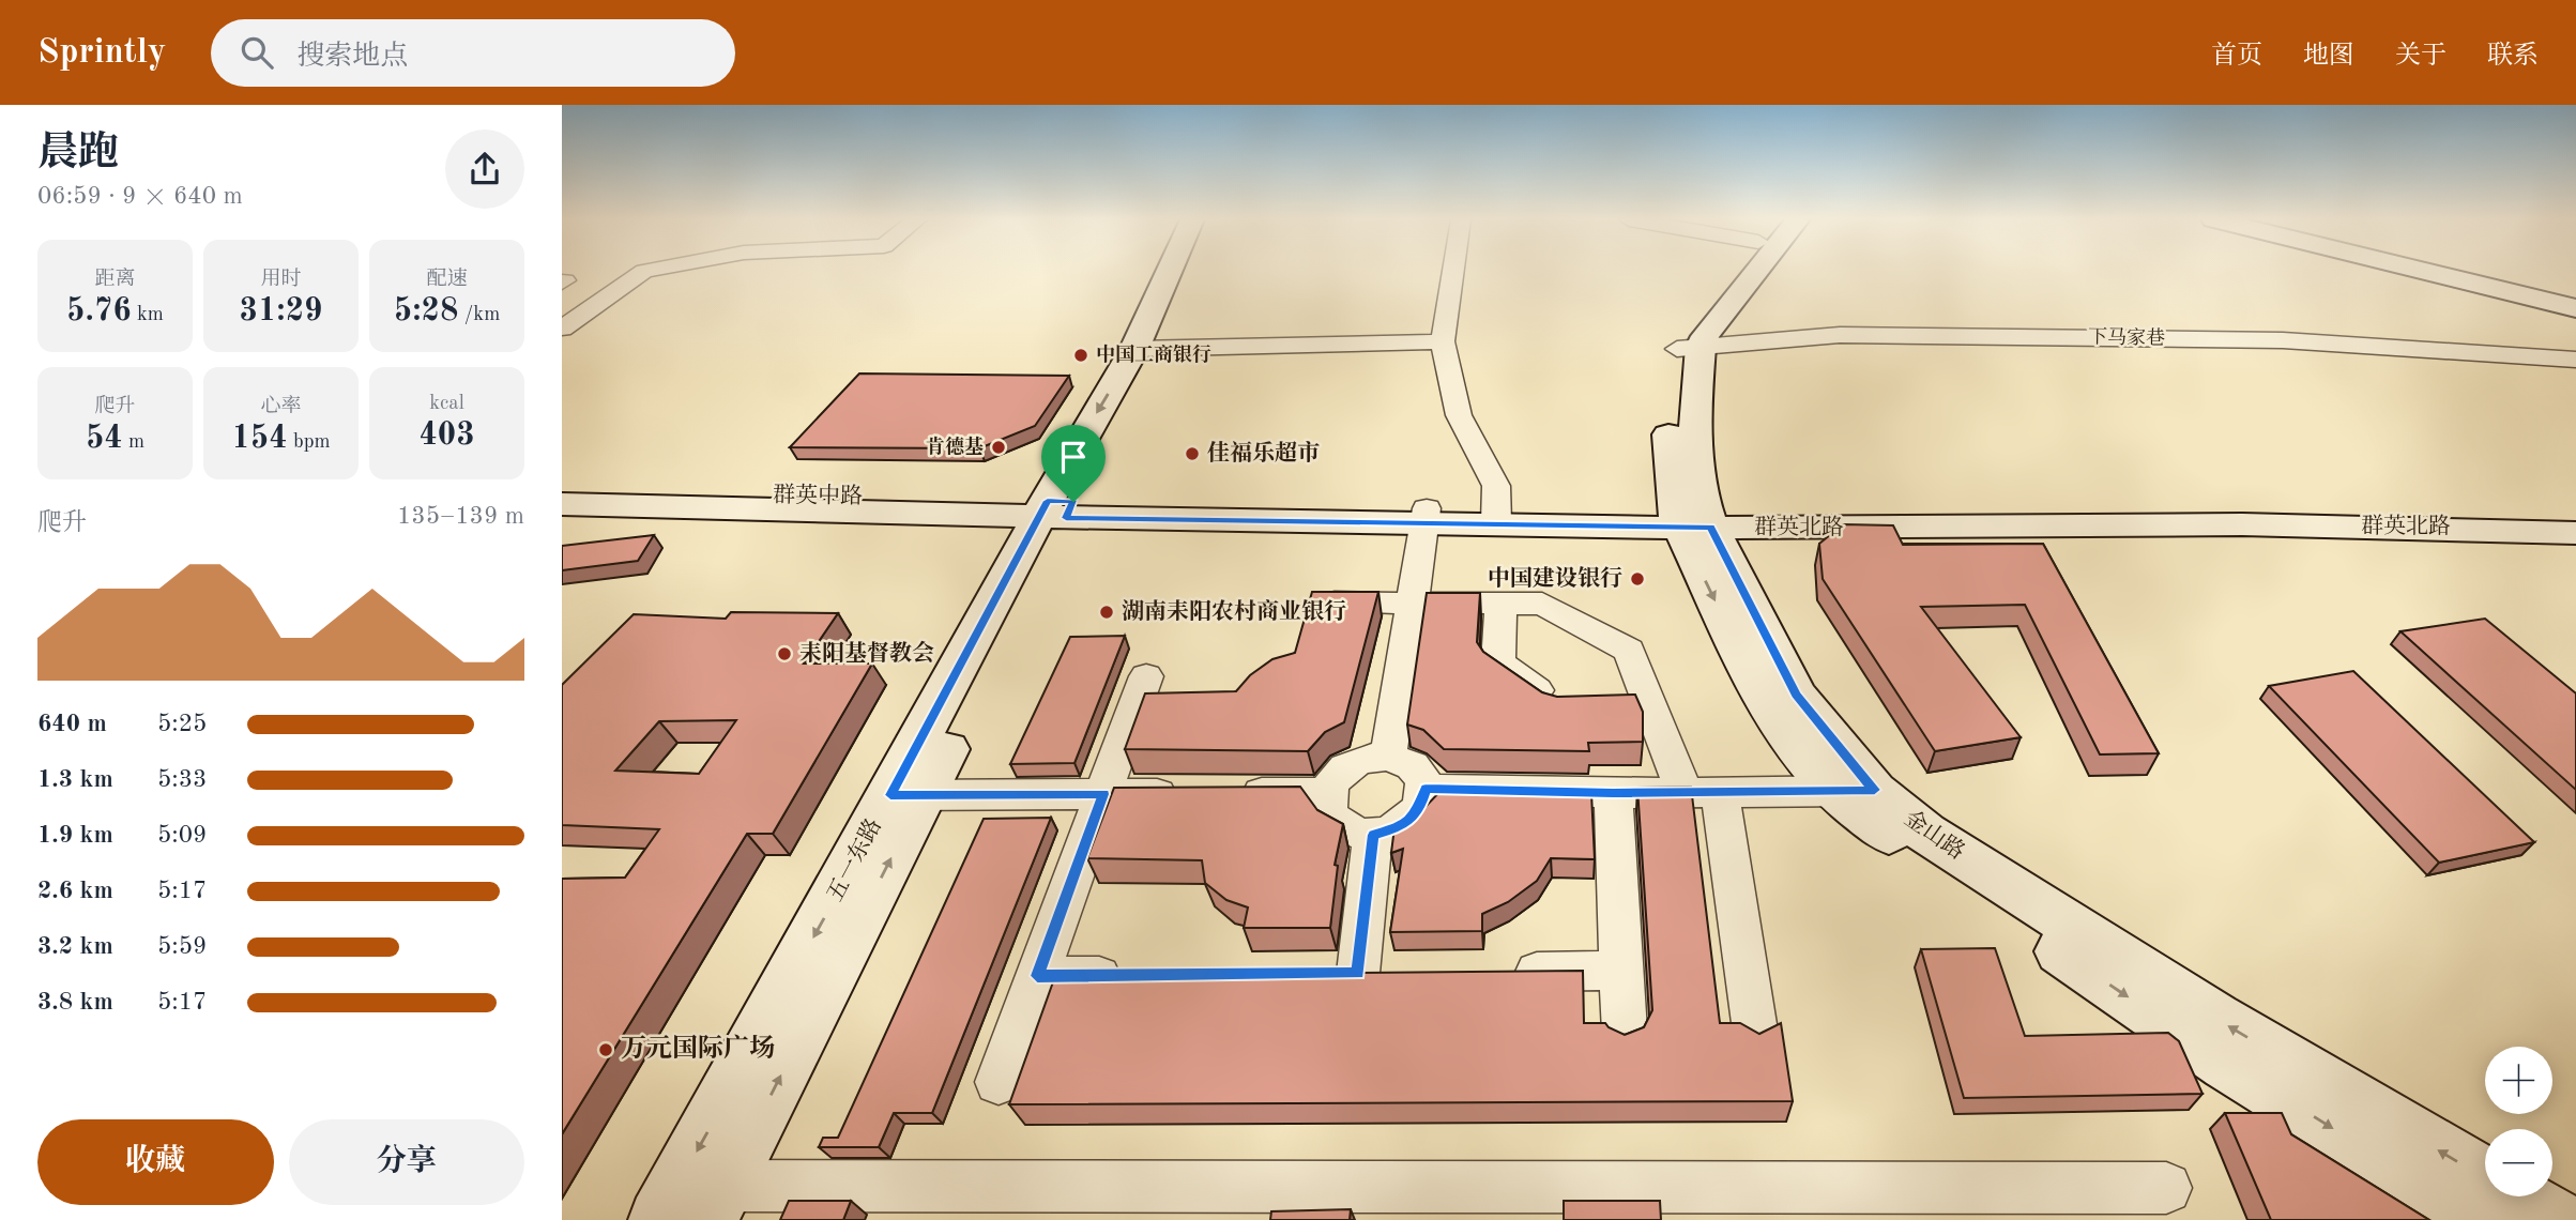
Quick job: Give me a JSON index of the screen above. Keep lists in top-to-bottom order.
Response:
{
  "streets": {
    "main road": [
      "群英中路",
      "群英北路",
      "金山路",
      "五一东路"
    ],
    "street": ["下马家巷"]
  },
  "crossings": [
    ["下马家巷", "金山路"],
    ["群英中路", "群英北路"],
    ["群英中路", "五一东路"],
    ["群英北路", "金山路"],
    ["群英北路", "五一东路"]
  ],
  "places": [
    "中国工商银行",
    "肯德基",
    "佳福乐超市",
    "中国建设银行",
    "湖南耒阳农村商业银行",
    "耒阳基督教会",
    "万元国际广场"
  ],
  "page": {
    "header": "Sprintly",
    "search": "搜索地点",
    "nav": [
      "首页",
      "地图",
      "关于",
      "联系"
    ],
    "heading": ["晨跑", "06:59 · 9 × 640 m"],
    "stats": [
      ["距离", "5.76 km"],
      ["用时", "31:29"],
      ["配速", "5:28 /km"],
      ["爬升", "54 m"],
      ["心率", "154 bpm"],
      ["kcal", "403"]
    ],
    "chart": ["爬升", "135–139 m"],
    "list": [
      {
        "name": "640 m",
        "note": "5:25"
      },
      {
        "name": "1.3 km",
        "note": "5:33"
      },
      {
        "name": "1.9 km",
        "note": "5:09"
      },
      {
        "name": "2.6 km",
        "note": "5:17"
      },
      {
        "name": "3.2 km",
        "note": "5:59"
      },
      {
        "name": "3.8 km",
        "note": "5:17"
      }
    ],
    "map_buttons": ["+", "−"],
    "buttons": ["收藏", "分享"]
  }
}
